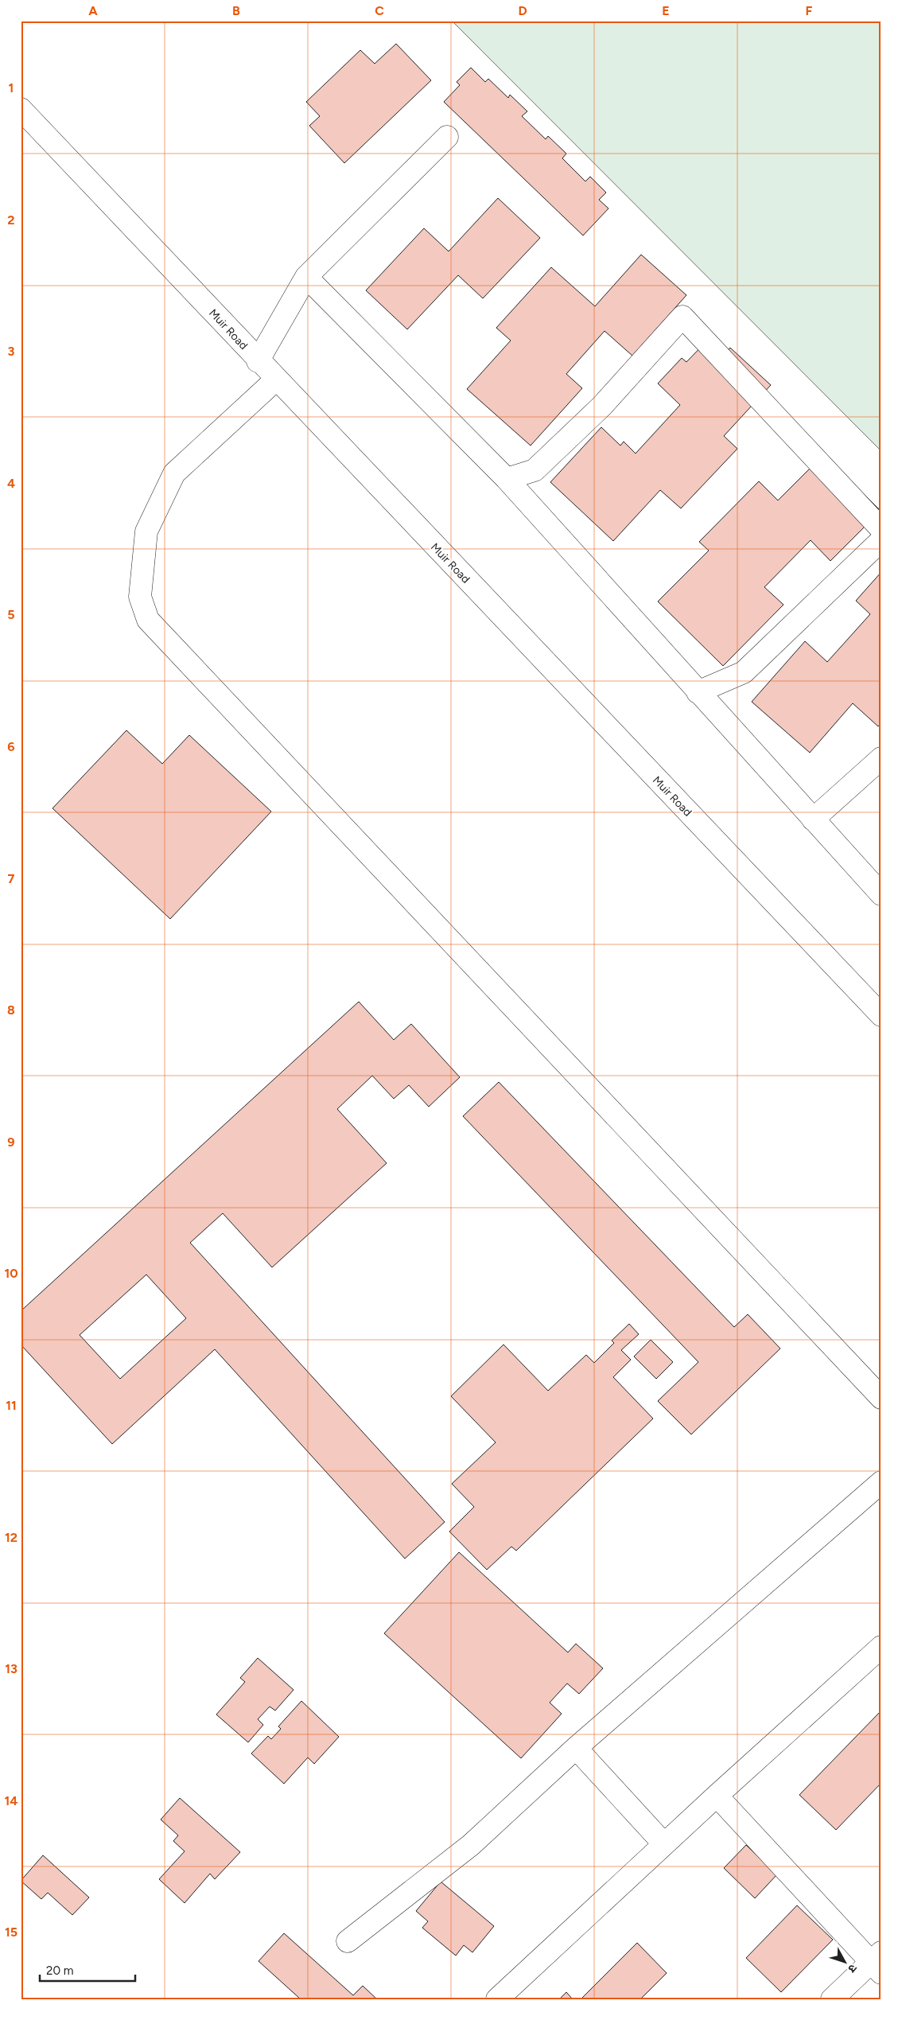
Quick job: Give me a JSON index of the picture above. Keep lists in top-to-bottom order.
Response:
{
  "streets": {
    "street": ["Muir Road"]
  },
  "scale_bar": "20 m",
  "north": "bottom right",
  "grid": {
    "columns": [
      "A",
      "B",
      "C",
      "D",
      "E",
      "F"
    ],
    "rows": [
      "1",
      "2",
      "3",
      "4",
      "5",
      "6",
      "7",
      "8",
      "9",
      "10",
      "11",
      "12",
      "13",
      "14",
      "15"
    ]
  }
}
